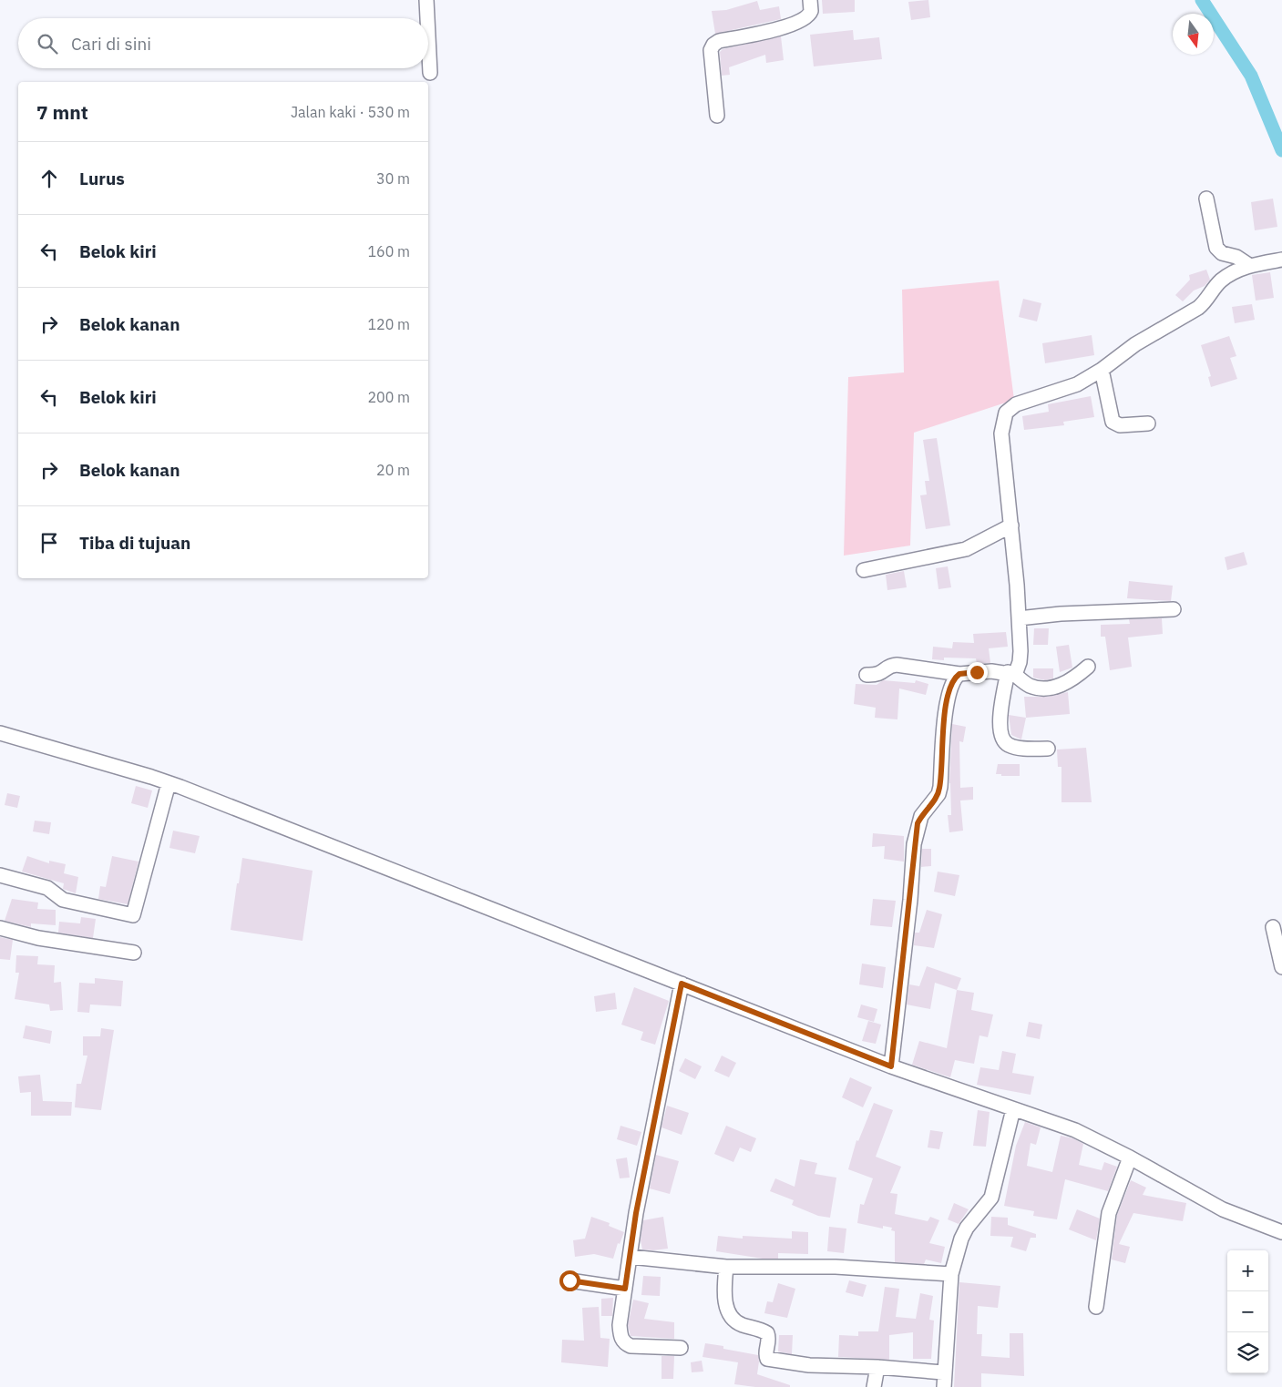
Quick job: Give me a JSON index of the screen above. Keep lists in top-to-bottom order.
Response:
{
  "north": "bottom",
  "page": {
    "search": "Cari di sini",
    "heading": ["7 mnt", "Jalan kaki · 530 m"],
    "list": [
      ["Lurus", "30 m"],
      ["Belok kiri", "160 m"],
      ["Belok kanan", "120 m"],
      ["Belok kiri", "200 m"],
      ["Belok kanan", "20 m"],
      "Tiba di tujuan"
    ],
    "map_buttons": ["+", "−"]
  }
}
